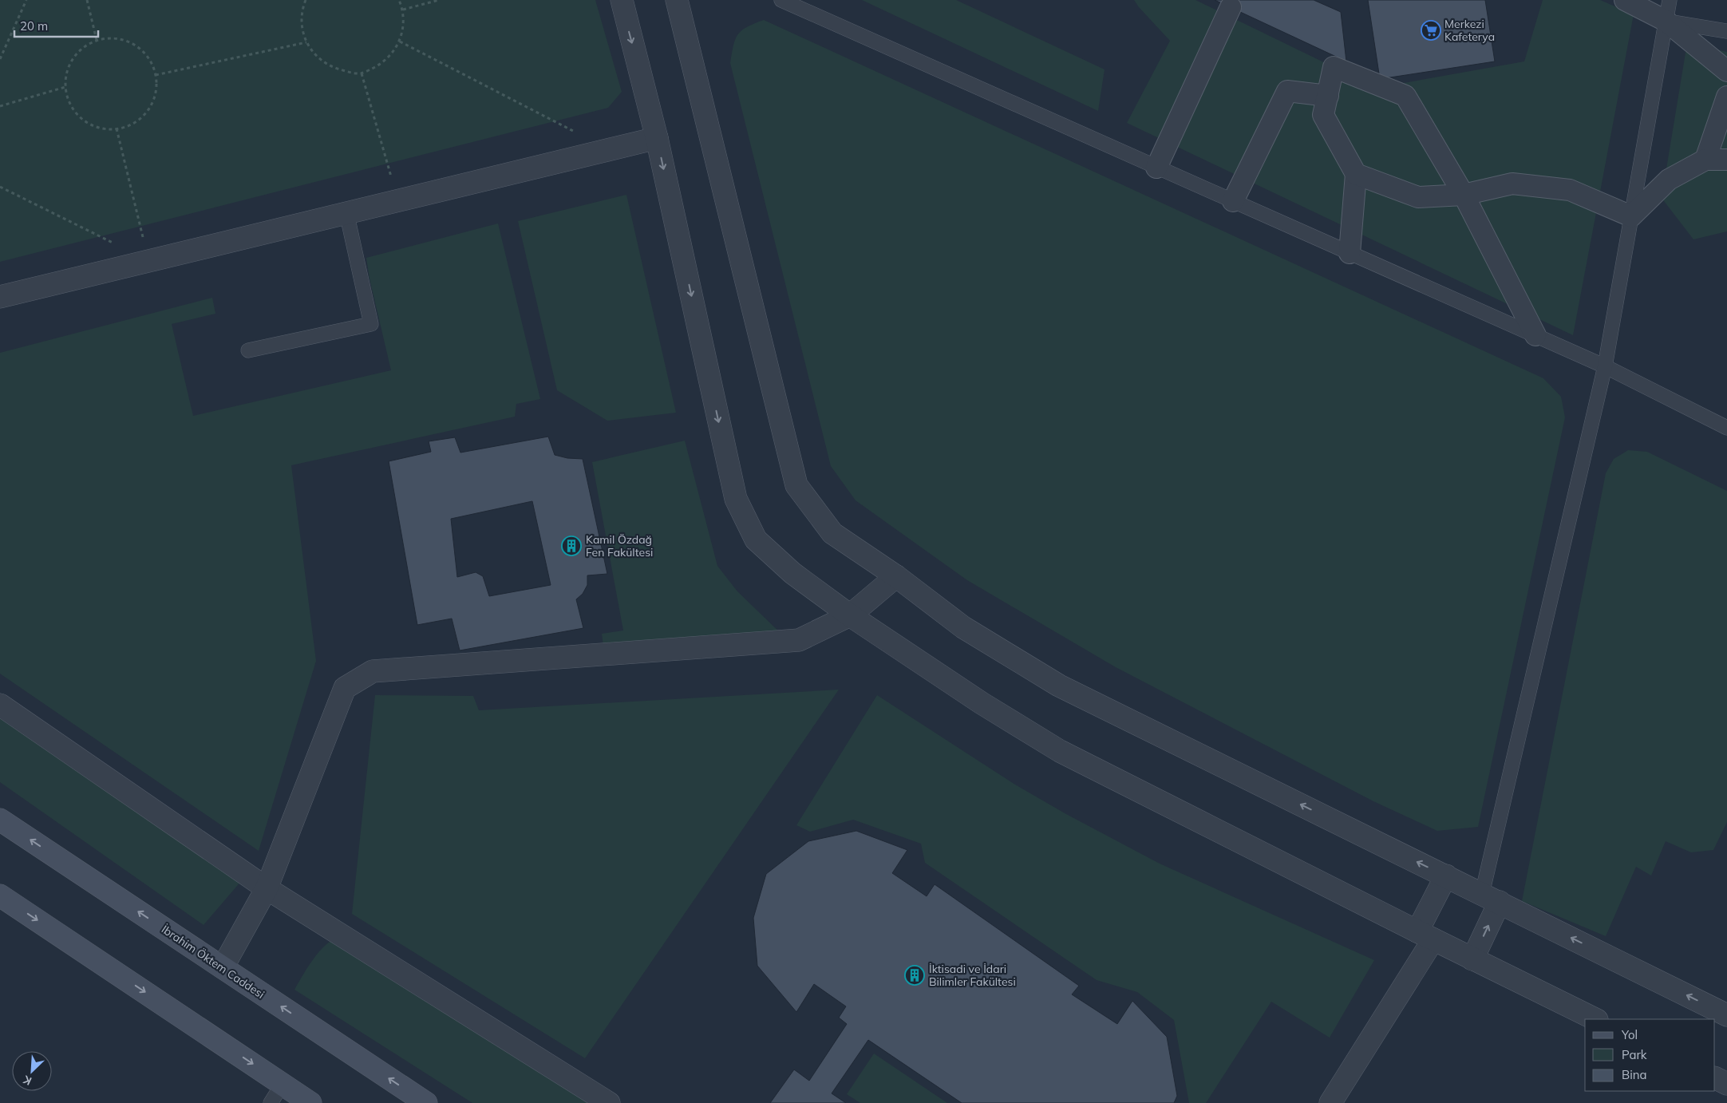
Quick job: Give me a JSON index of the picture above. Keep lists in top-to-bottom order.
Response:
{
  "streets": {
    "main road": ["İbrahim Öktem Caddesi"]
  },
  "places": {
    "supermarket": ["Merkezi Kafeterya"],
    "building": ["Kamil Özdağ Fen Fakültesi", "İktisadi ve İdari Bilimler Fakültesi"]
  },
  "legend": ["Yol", "Park", "Bina"],
  "scale_bar": "20 m",
  "north": "bottom left"
}
